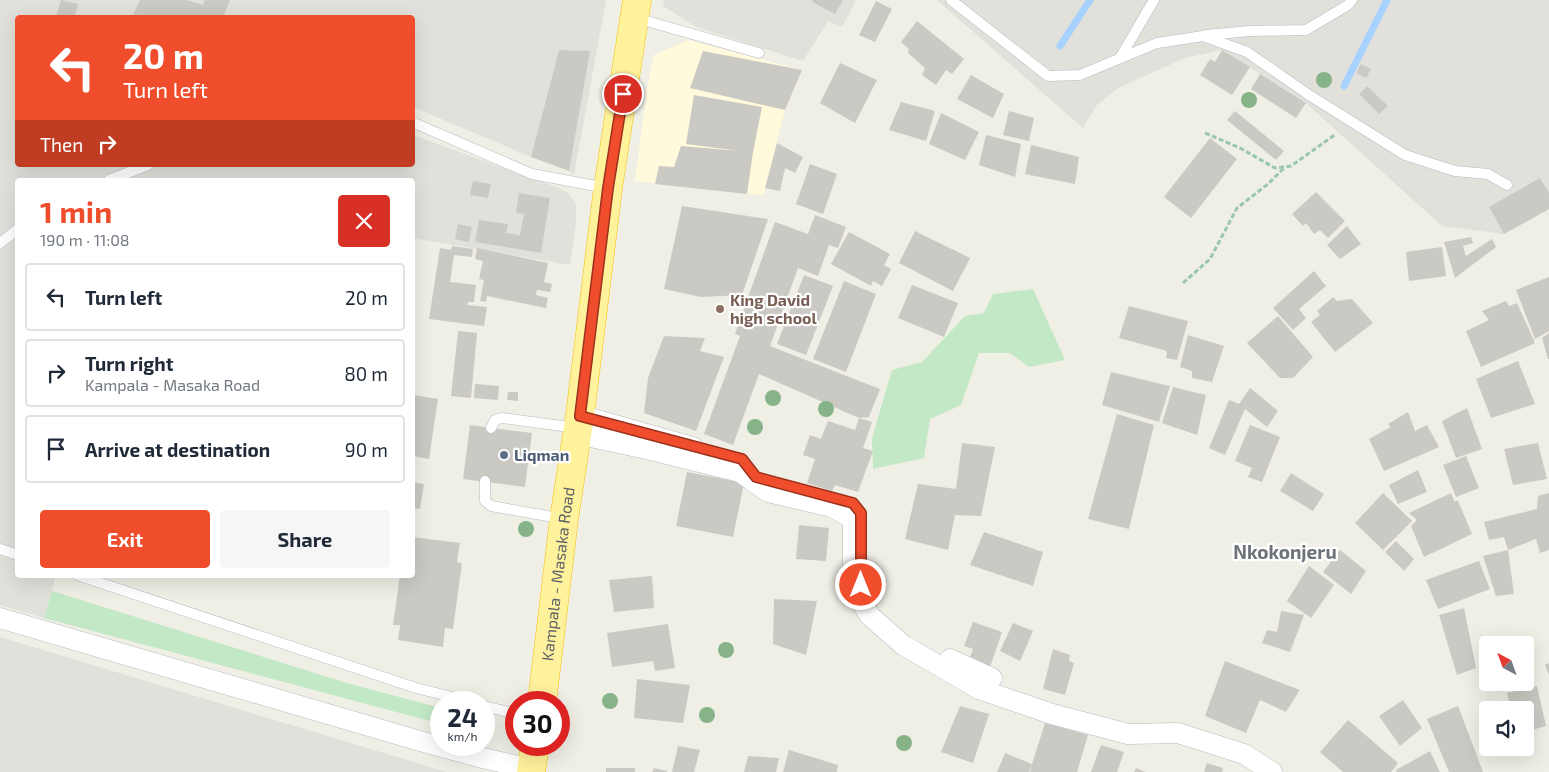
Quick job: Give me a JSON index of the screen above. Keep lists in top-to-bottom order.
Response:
{
  "streets": {
    "highway": ["Kampala - Masaka Road"]
  },
  "districts": ["Nkokonjeru"],
  "places": ["King David high school", "Liqman"],
  "north": "top left",
  "page": {
    "turn": ["20 m", "Turn left"],
    "then": "Then",
    "heading": ["1 min", "190 m · 11:08"],
    "list": [
      {
        "name": "Turn left",
        "value": "20 m"
      },
      {
        "name": "Turn right",
        "note": "Kampala - Masaka Road",
        "value": "80 m"
      },
      {
        "name": "Arrive at destination",
        "value": "90 m"
      }
    ],
    "buttons": ["Exit", "Share"],
    "speed": "24 km/h",
    "limit": "30"
  }
}
